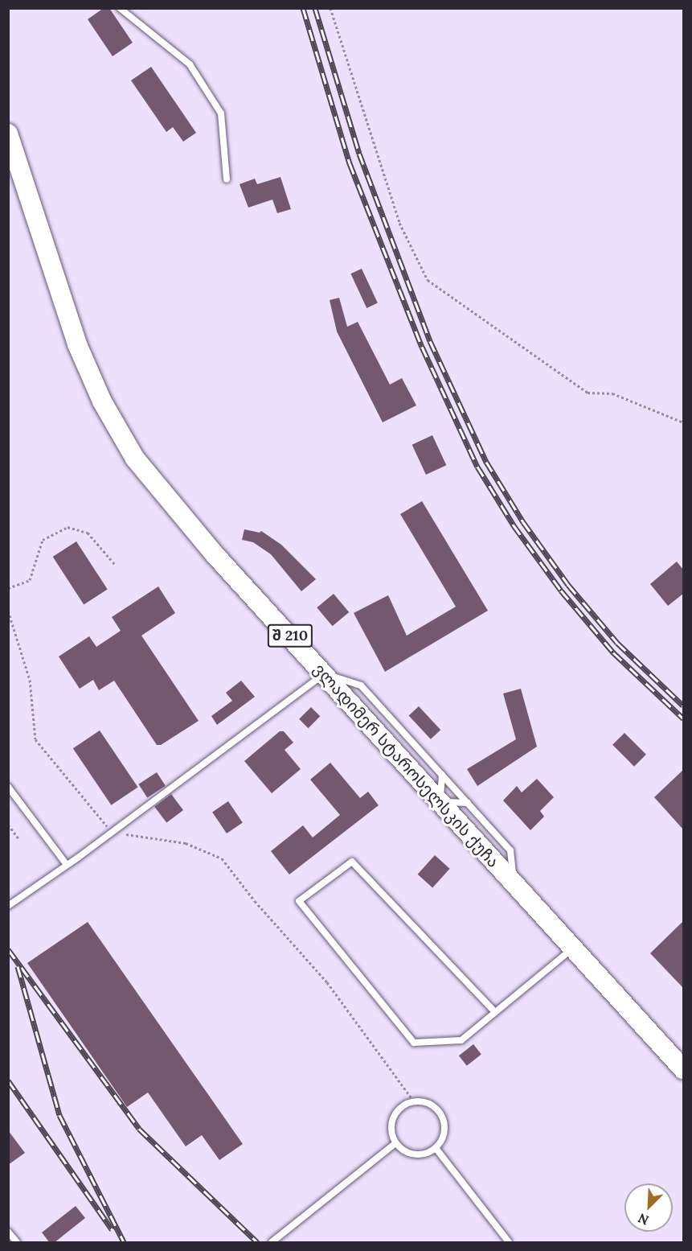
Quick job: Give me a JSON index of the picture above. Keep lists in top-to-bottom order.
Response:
{
  "streets": {
    "main road": ["შ 210", "ვლადიმერ სტაროსელსკის ქუჩა"]
  },
  "north": "bottom left"
}
